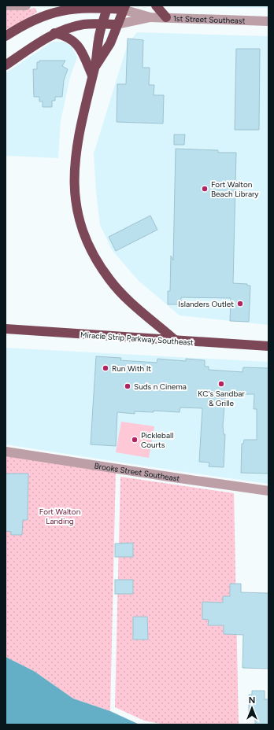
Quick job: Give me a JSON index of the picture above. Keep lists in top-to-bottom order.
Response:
{
  "streets": {
    "highway": ["Miracle Strip Parkway Southeast"],
    "street": ["1st Street Southeast", "Brooks Street Southeast"]
  },
  "parks": ["Fort Walton Landing"],
  "places": [
    "Fort Walton Beach Library",
    "Islanders Outlet",
    "Run With It",
    "KC's Sandbar & Grille",
    "Suds n Cinema",
    "Pickleball Courts"
  ],
  "north": "top"
}
